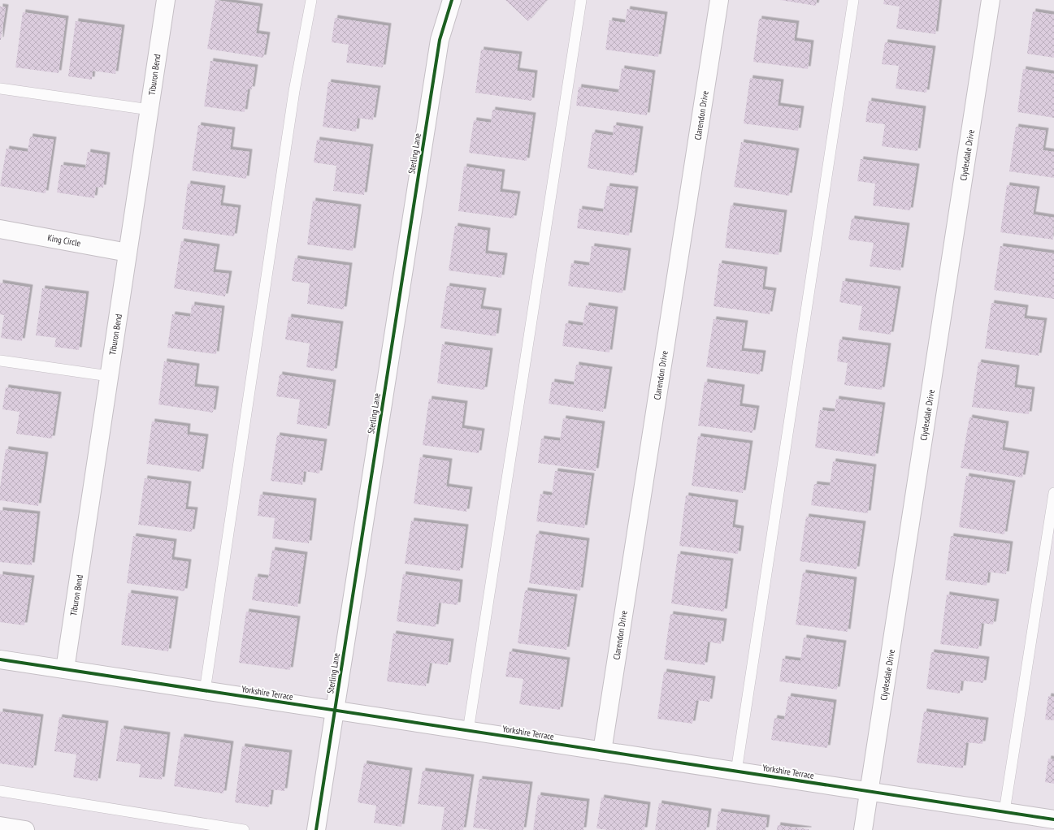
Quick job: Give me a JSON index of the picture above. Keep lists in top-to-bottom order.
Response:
{
  "streets": {
    "street": [
      "Tiburon Bend",
      "Clarendon Drive",
      "Sterling Lane",
      "Clydesdale Drive",
      "King Circle",
      "Yorkshire Terrace"
    ]
  },
  "crossings": [
    ["Tiburon Bend", "King Circle"],
    ["Tiburon Bend", "Yorkshire Terrace"],
    ["Clarendon Drive", "Yorkshire Terrace"],
    ["Sterling Lane", "Yorkshire Terrace"],
    ["Clydesdale Drive", "Yorkshire Terrace"]
  ]
}
